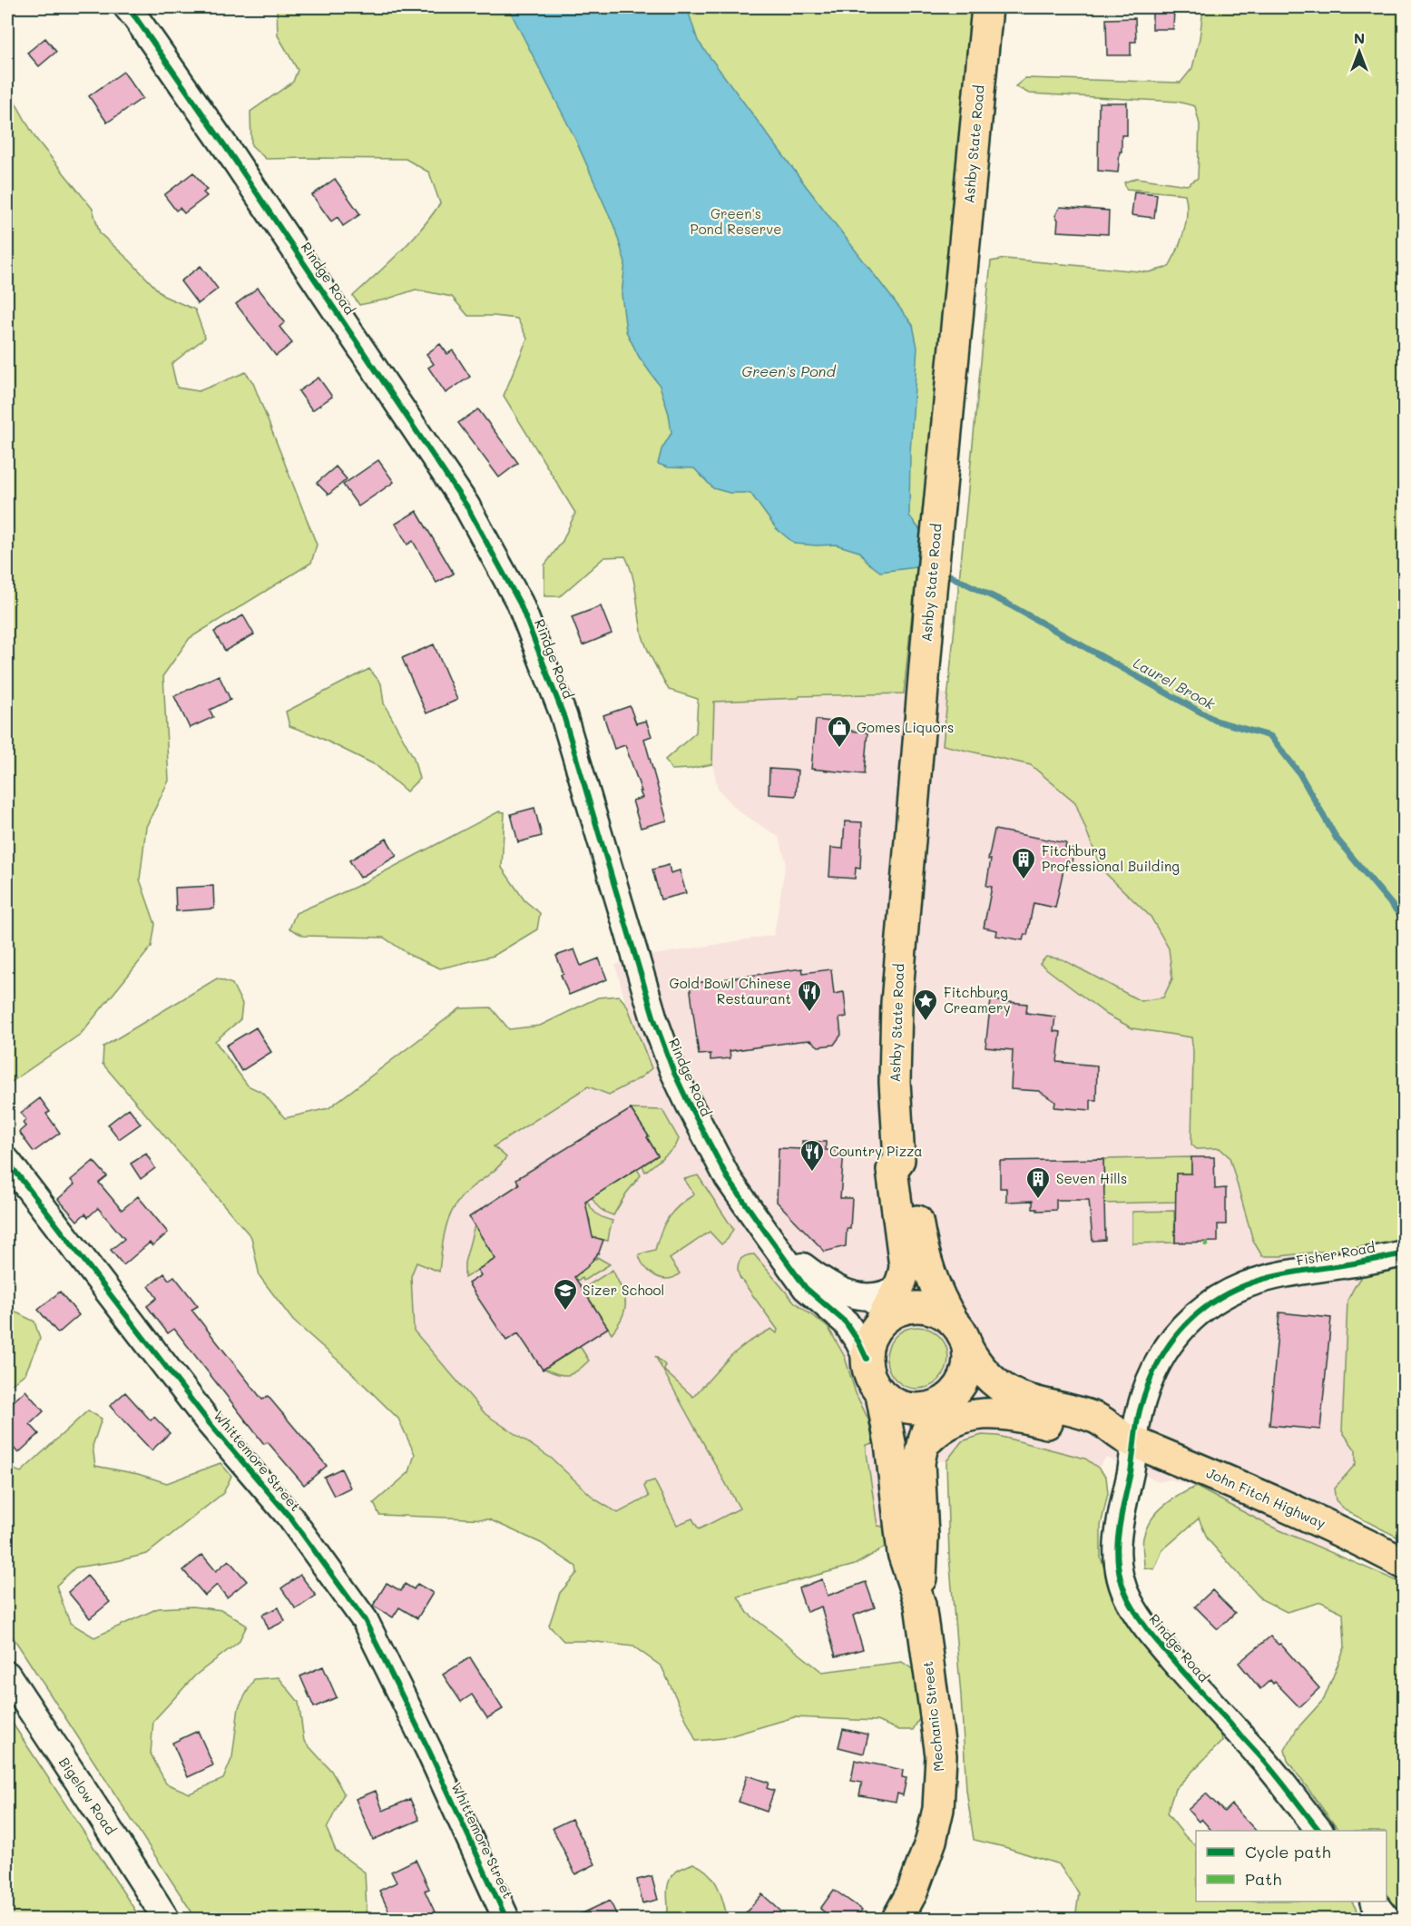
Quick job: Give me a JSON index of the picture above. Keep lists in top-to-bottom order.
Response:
{
  "streets": {
    "main road": ["Ashby State Road", "John Fitch Highway", "Mechanic Street"],
    "street": [
      "Rindge Road",
      "Fisher Road",
      "Whittemore Street",
      "Bigelow Road"
    ]
  },
  "crossings": [
    ["Ashby State Road", "Rindge Road"],
    ["Ashby State Road", "John Fitch Highway"],
    ["Ashby State Road", "Mechanic Street"],
    ["Rindge Road", "Fisher Road"],
    ["Rindge Road", "John Fitch Highway"],
    ["Rindge Road", "Mechanic Street"],
    ["Fisher Road", "John Fitch Highway"],
    ["John Fitch Highway", "Mechanic Street"]
  ],
  "water": ["Green's Pond", "Laurel Brook"],
  "parks": ["Green's Pond Reserve"],
  "places": {
    "shop": ["Gomes Liquors"],
    "building": ["Fitchburg Professional Building", "Seven Hills"],
    "restaurant": ["Gold Bowl Chinese Restaurant", "Country Pizza"],
    "place": ["Fitchburg Creamery"],
    "school or university": ["Sizer School"]
  },
  "legend": ["Cycle path", "Path"],
  "north": "top"
}
